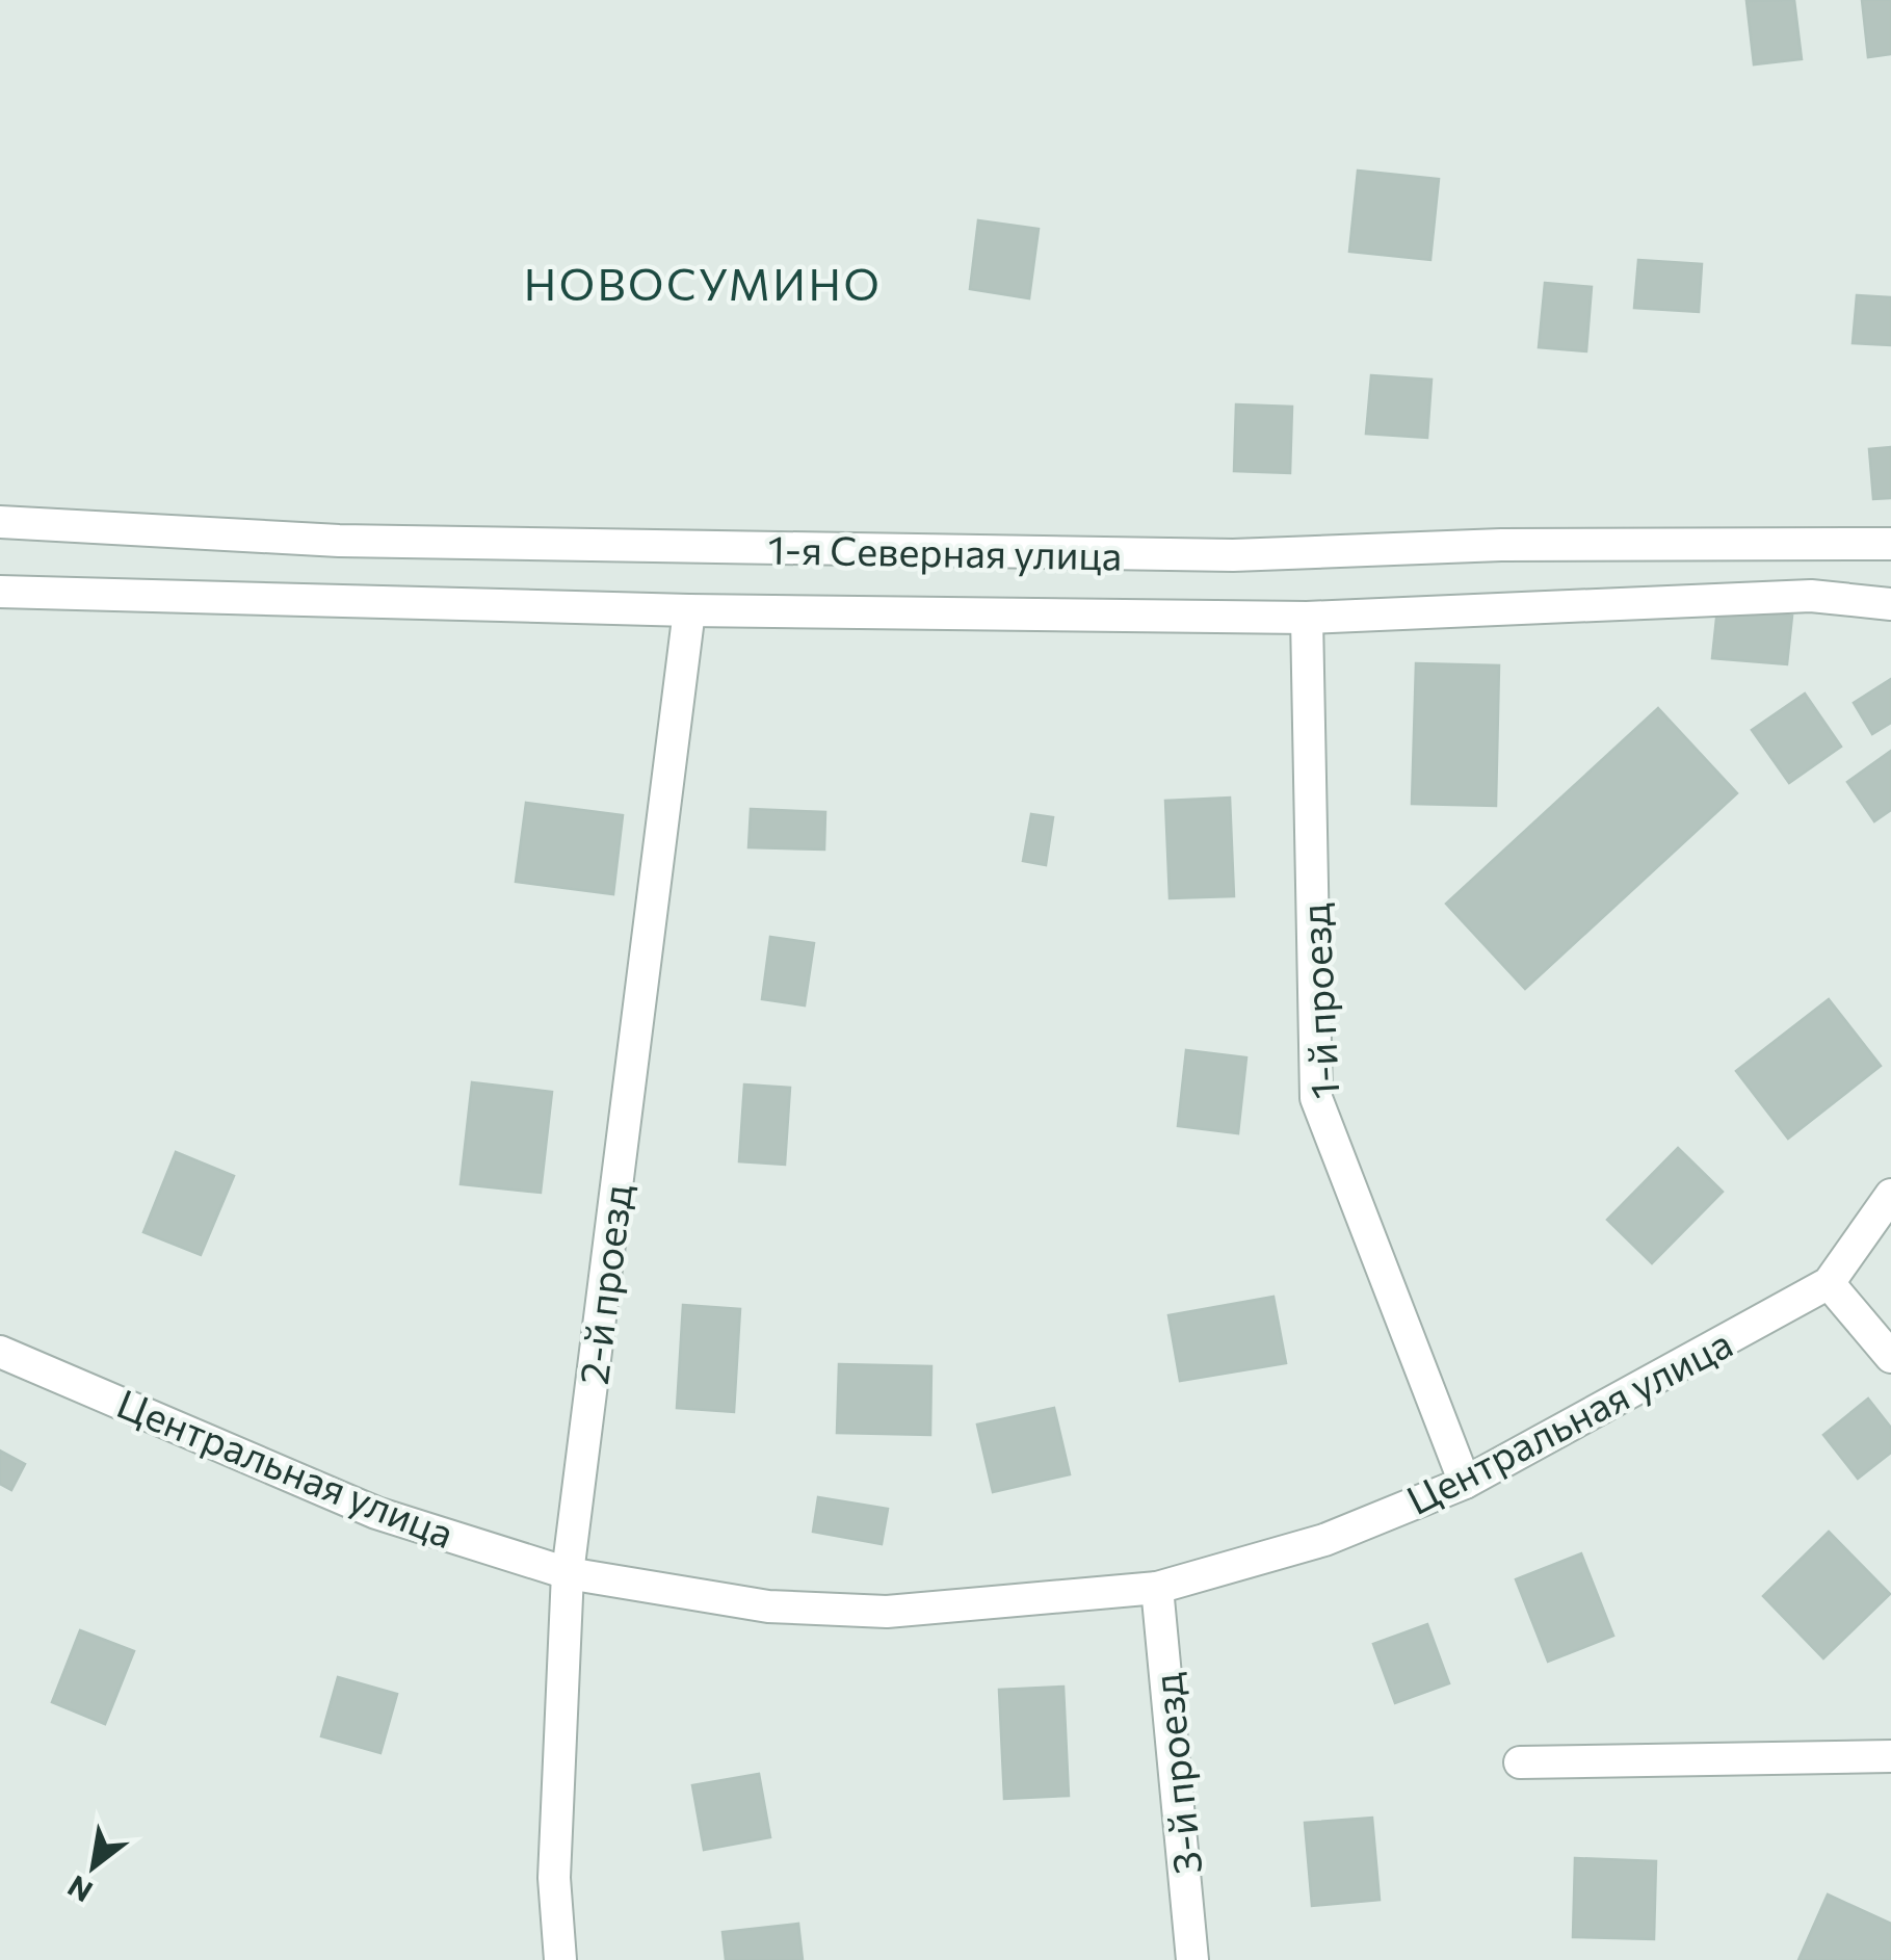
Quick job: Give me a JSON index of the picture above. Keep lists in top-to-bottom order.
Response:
{
  "streets": {
    "street": [
      "1-я Северная улица",
      "1-й проезд",
      "2-й проезд",
      "Центральная улица",
      "3-й проезд"
    ]
  },
  "crossings": [
    ["1-й проезд", "Центральная улица"],
    ["2-й проезд", "Центральная улица"],
    ["Центральная улица", "3-й проезд"]
  ],
  "districts": ["НОВОСУМИНО"],
  "north": "bottom left"
}
